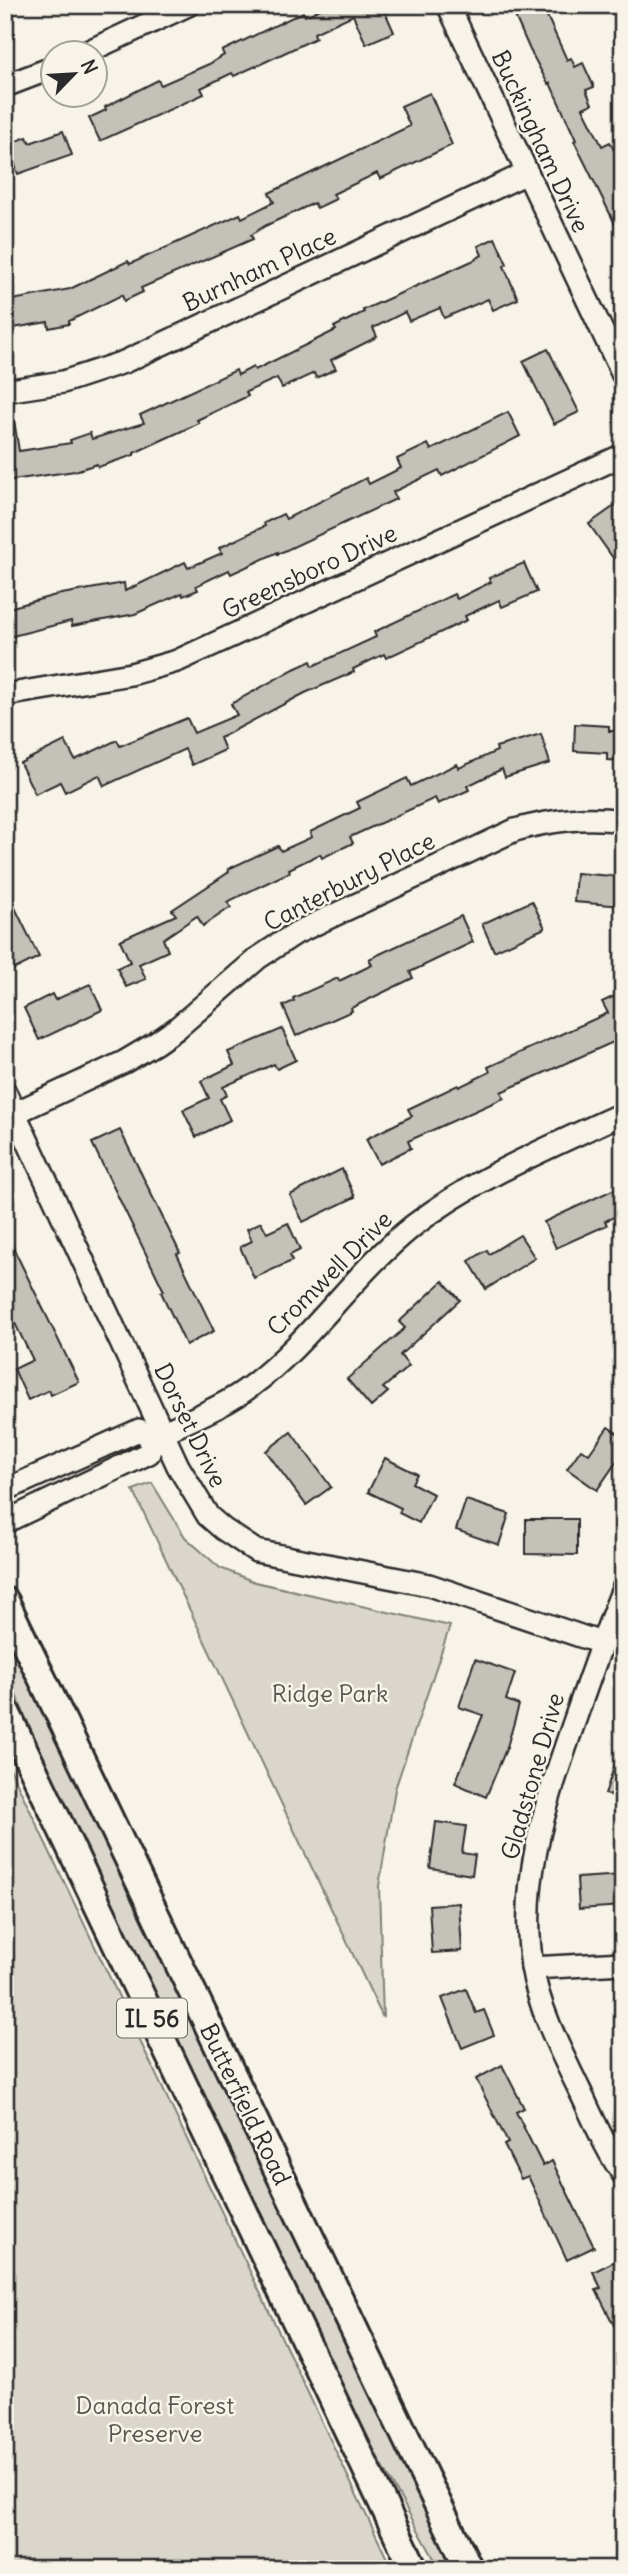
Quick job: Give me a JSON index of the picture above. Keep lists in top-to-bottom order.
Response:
{
  "streets": {
    "main road": ["IL 56", "Butterfield Road"],
    "street": [
      "Buckingham Drive",
      "Burnham Place",
      "Greensboro Drive",
      "Canterbury Place",
      "Cromwell Drive",
      "Dorset Drive",
      "Gladstone Drive"
    ]
  },
  "crossings": [
    ["Buckingham Drive", "Burnham Place"],
    ["Canterbury Place", "Dorset Drive"],
    ["Cromwell Drive", "Dorset Drive"],
    ["Dorset Drive", "Gladstone Drive"]
  ],
  "parks": ["Ridge Park", "Danada Forest Preserve"],
  "north": "top right"
}
